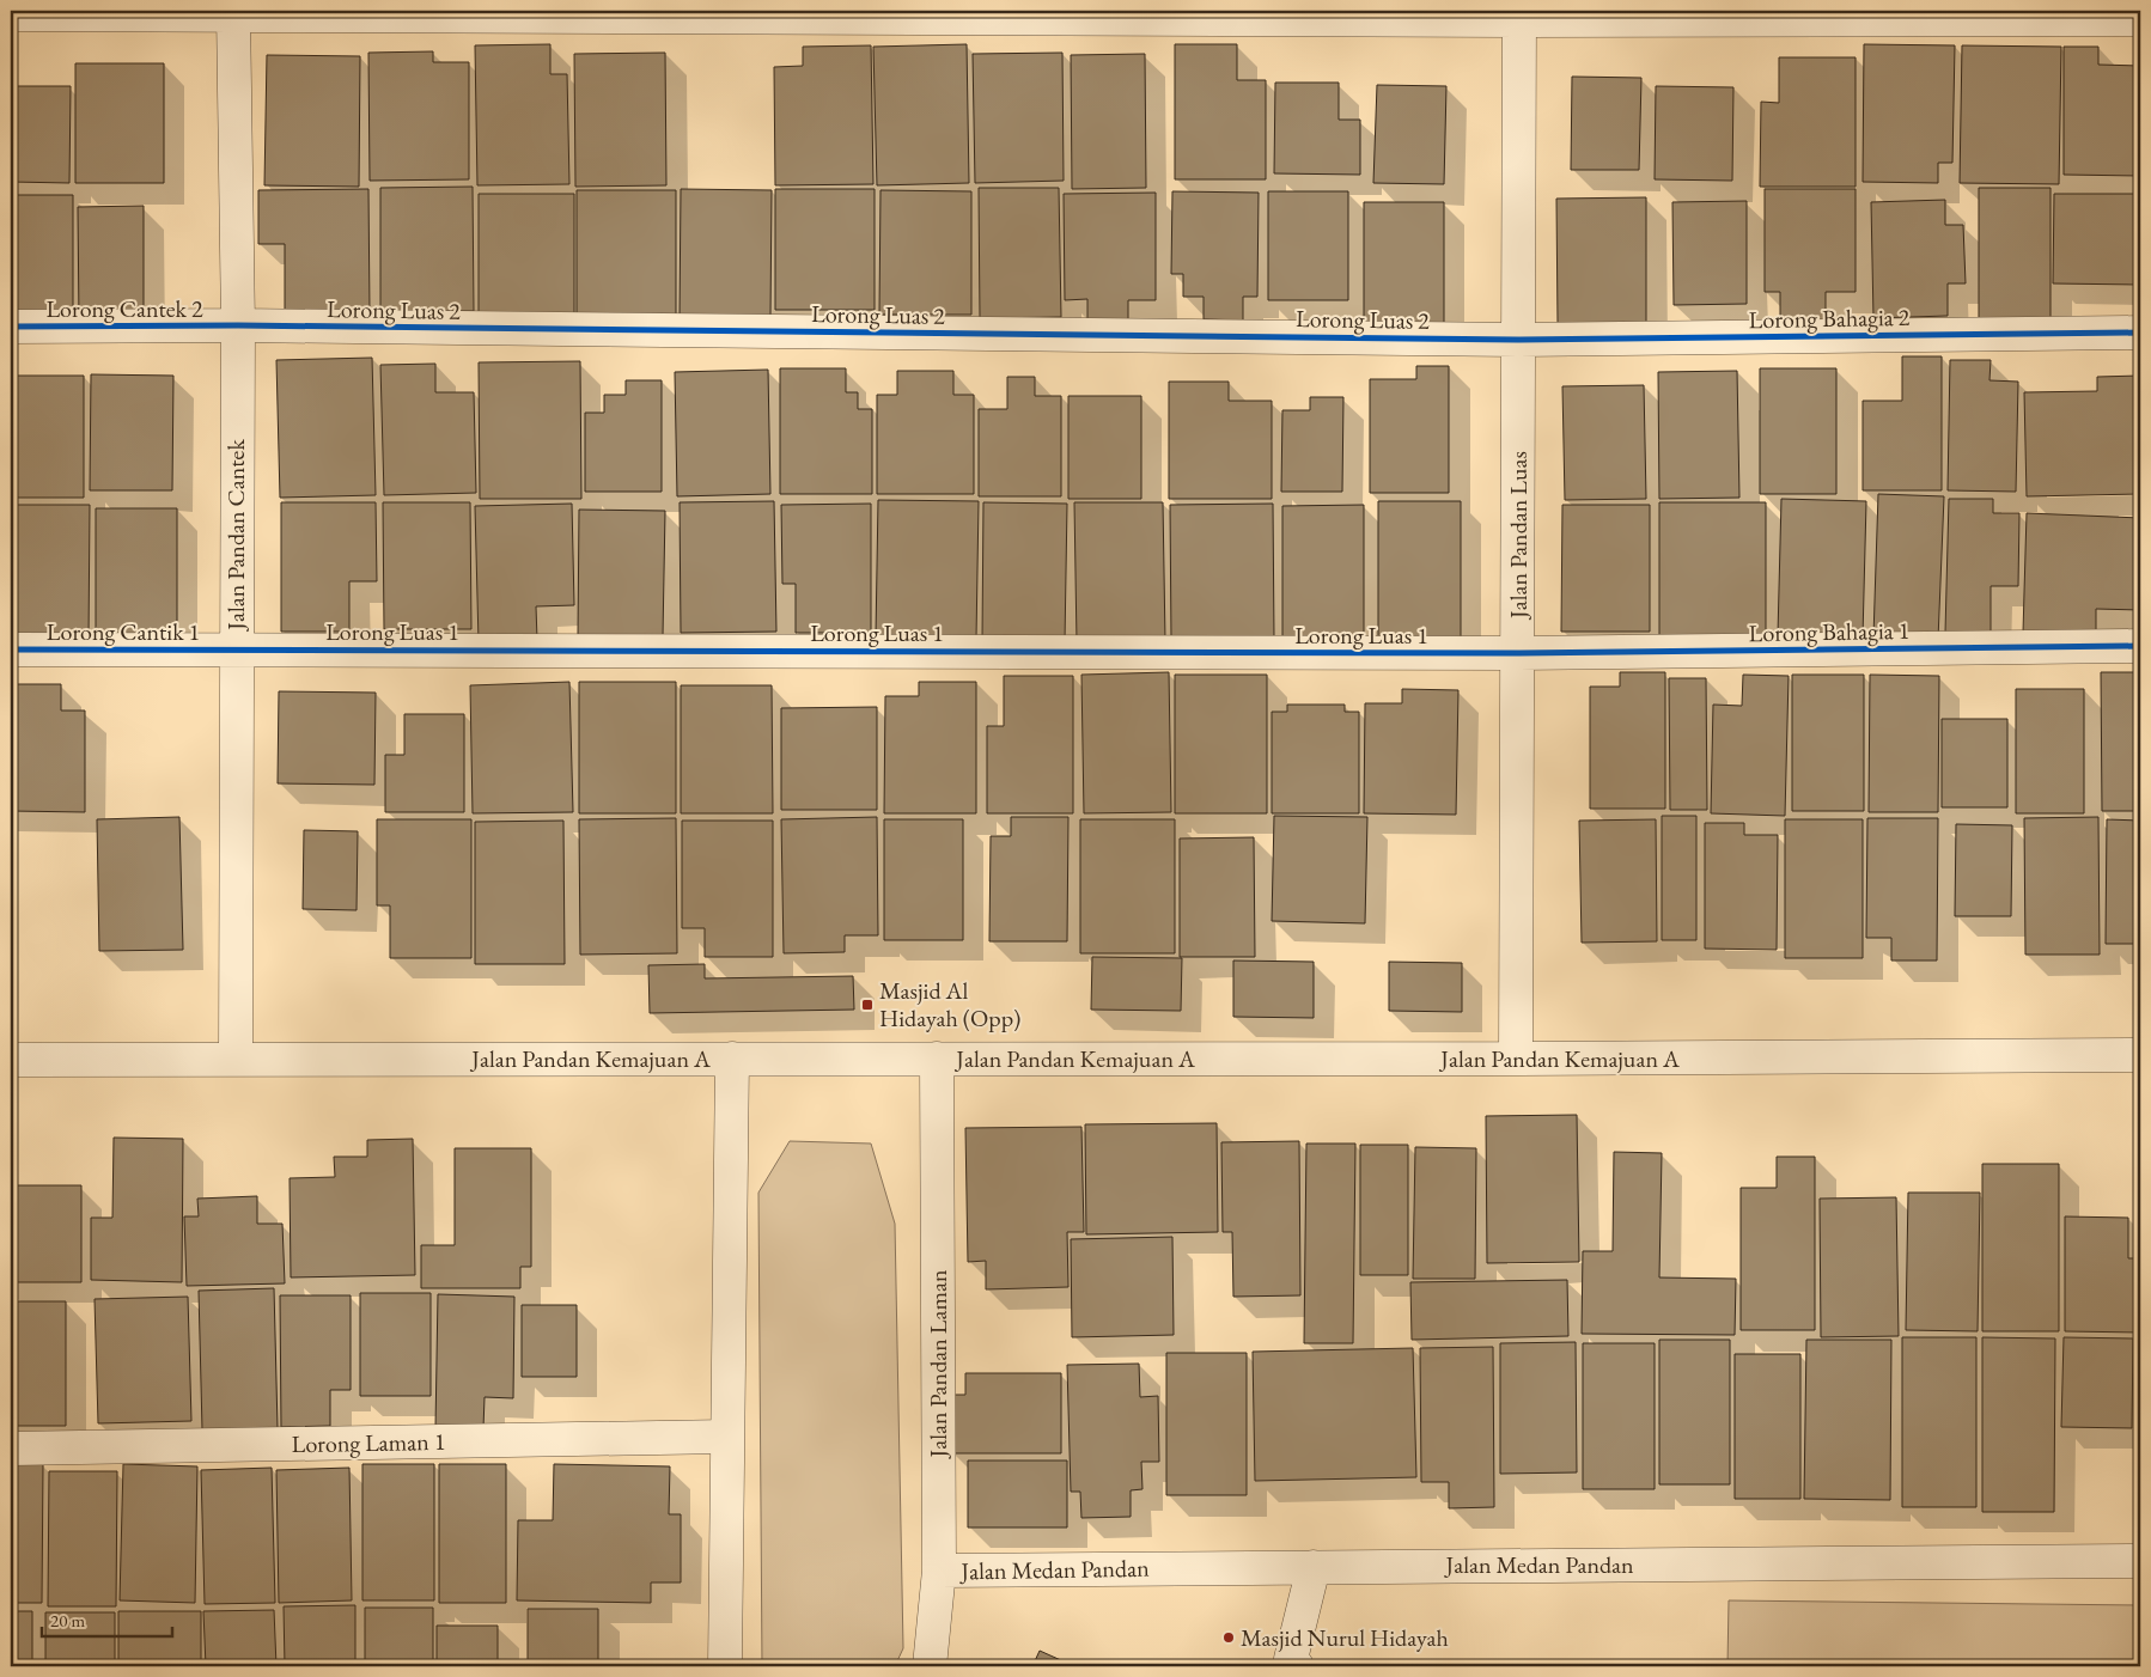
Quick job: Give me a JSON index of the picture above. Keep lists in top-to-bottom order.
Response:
{
  "streets": {
    "street": [
      "Lorong Cantek 2",
      "Lorong Luas 2",
      "Lorong Bahagia 2",
      "Jalan Pandan Cantek",
      "Jalan Pandan Luas",
      "Lorong Cantik 1",
      "Lorong Luas 1",
      "Lorong Bahagia 1",
      "Jalan Pandan Kemajuan A",
      "Jalan Pandan Laman",
      "Lorong Laman 1",
      "Jalan Medan Pandan"
    ]
  },
  "crossings": [
    ["Lorong Cantek 2", "Lorong Luas 2"],
    ["Lorong Cantek 2", "Jalan Pandan Cantek"],
    ["Lorong Luas 2", "Lorong Bahagia 2"],
    ["Lorong Luas 2", "Jalan Pandan Cantek"],
    ["Lorong Luas 2", "Jalan Pandan Luas"],
    ["Lorong Bahagia 2", "Jalan Pandan Luas"],
    ["Jalan Pandan Cantek", "Lorong Cantik 1"],
    ["Jalan Pandan Cantek", "Lorong Luas 1"],
    ["Jalan Pandan Cantek", "Jalan Pandan Kemajuan A"],
    ["Jalan Pandan Luas", "Lorong Luas 1"],
    ["Jalan Pandan Luas", "Lorong Bahagia 1"],
    ["Jalan Pandan Luas", "Jalan Pandan Kemajuan A"],
    ["Lorong Cantik 1", "Lorong Luas 1"],
    ["Lorong Luas 1", "Lorong Bahagia 1"],
    ["Jalan Pandan Kemajuan A", "Jalan Pandan Laman"],
    ["Jalan Pandan Laman", "Jalan Medan Pandan"]
  ],
  "places": {
    "transit": ["Masjid Al Hidayah (Opp)"],
    "other": ["Masjid Nurul Hidayah"]
  },
  "scale_bar": "20 m"
}
